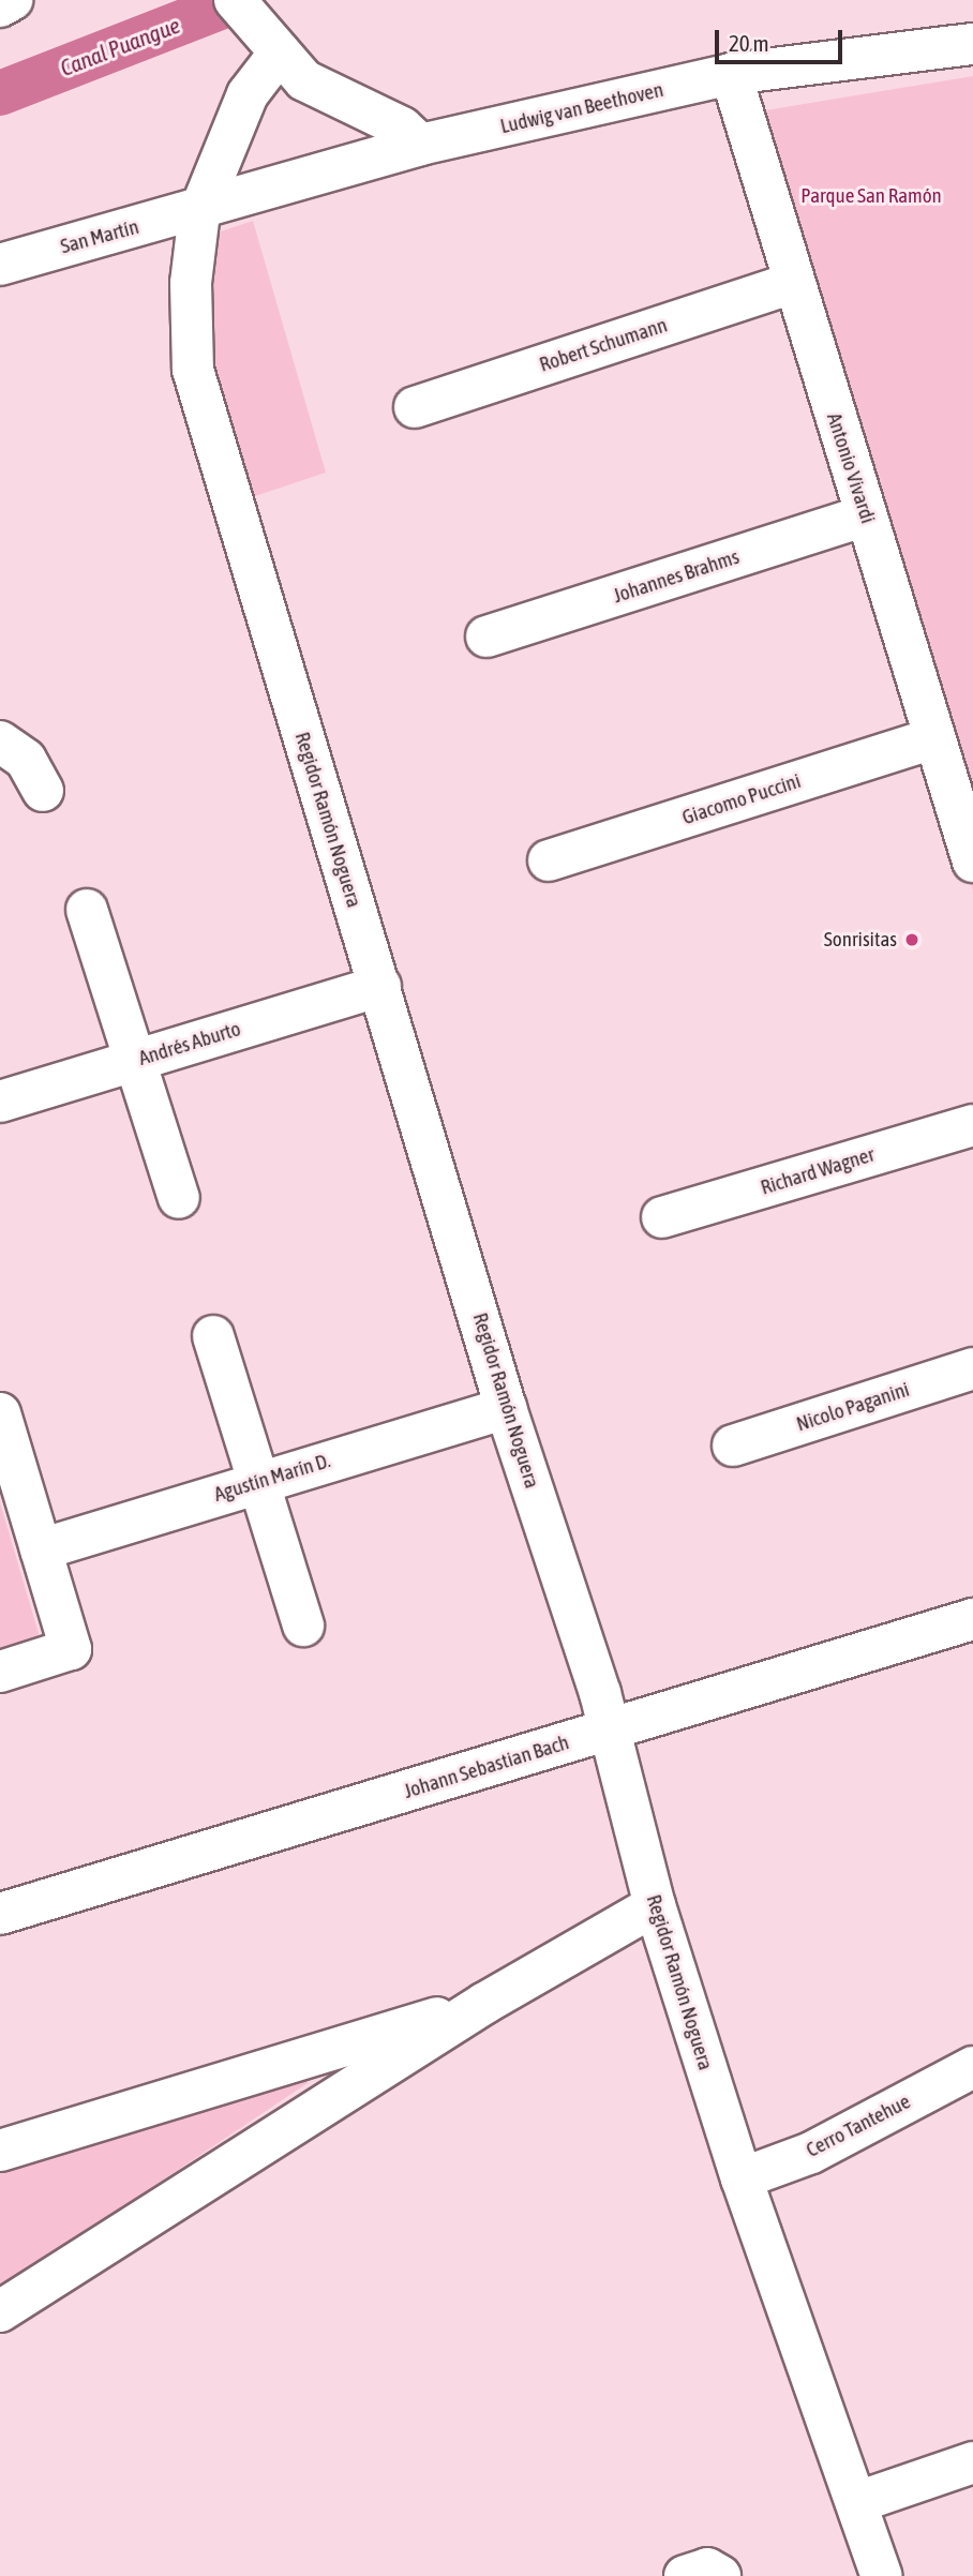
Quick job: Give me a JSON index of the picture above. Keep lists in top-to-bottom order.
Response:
{
  "streets": {
    "street": [
      "Ludwig van Beethoven",
      "San Martín",
      "Robert Schumann",
      "Antonio Vivardi",
      "Johannes Brahms",
      "Giacomo Puccini",
      "Regidor Ramón Noguera",
      "Andrés Aburto",
      "Richard Wagner",
      "Nicolo Paganini",
      "Agustín Marín D.",
      "Johann Sebastian Bach",
      "Cerro Tantehue"
    ]
  },
  "crossings": [
    ["Ludwig van Beethoven", "San Martín"],
    ["Ludwig van Beethoven", "Antonio Vivardi"],
    ["Ludwig van Beethoven", "Regidor Ramón Noguera"],
    ["San Martín", "Regidor Ramón Noguera"],
    ["Robert Schumann", "Antonio Vivardi"],
    ["Antonio Vivardi", "Johannes Brahms"],
    ["Antonio Vivardi", "Giacomo Puccini"],
    ["Regidor Ramón Noguera", "Andrés Aburto"],
    ["Regidor Ramón Noguera", "Agustín Marín D."],
    ["Regidor Ramón Noguera", "Johann Sebastian Bach"],
    ["Regidor Ramón Noguera", "Cerro Tantehue"]
  ],
  "water": ["Canal Puangue"],
  "parks": ["Parque San Ramón"],
  "places": ["Sonrisitas"],
  "scale_bar": "20 m"
}
